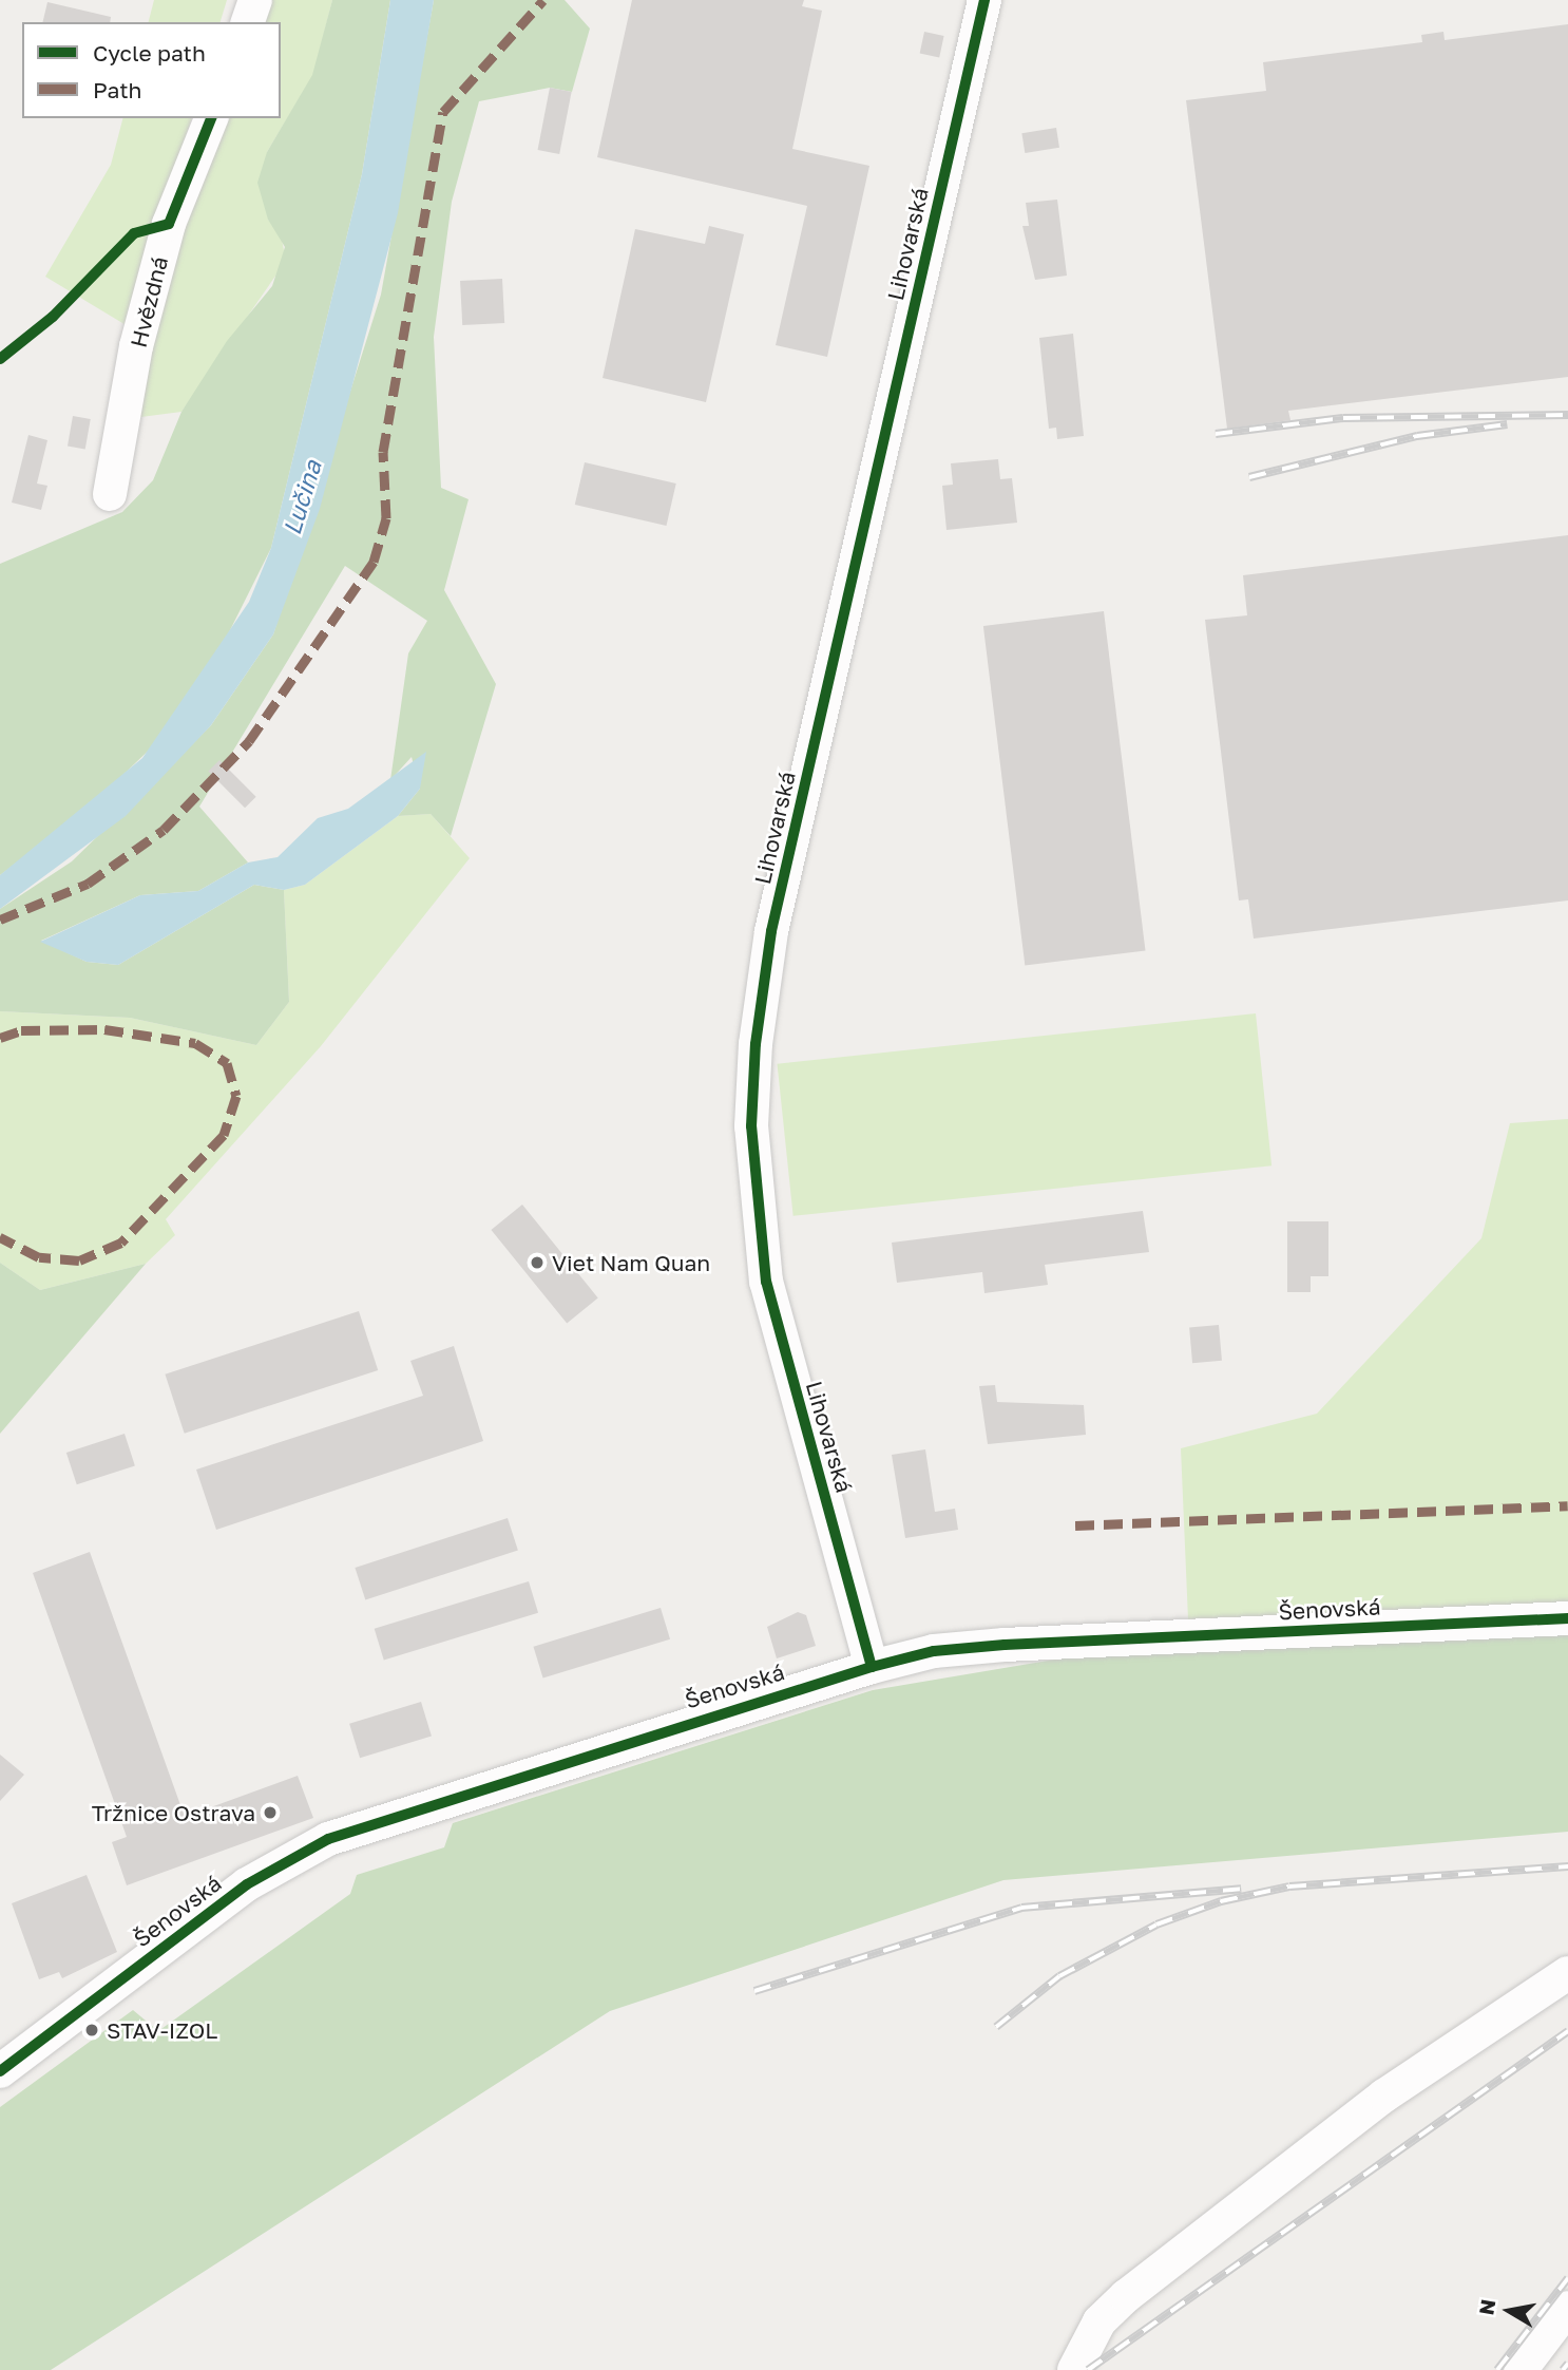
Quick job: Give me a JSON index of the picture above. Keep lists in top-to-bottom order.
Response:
{
  "streets": {
    "street": ["Lihovarská", "Hvězdná", "Šenovská"]
  },
  "crossings": [
    ["Lihovarská", "Šenovská"]
  ],
  "water": ["Lučina"],
  "places": ["Viet Nam Quan", "Tržnice Ostrava", "STAV-IZOL"],
  "legend": ["Cycle path", "Path"],
  "north": "left"
}
